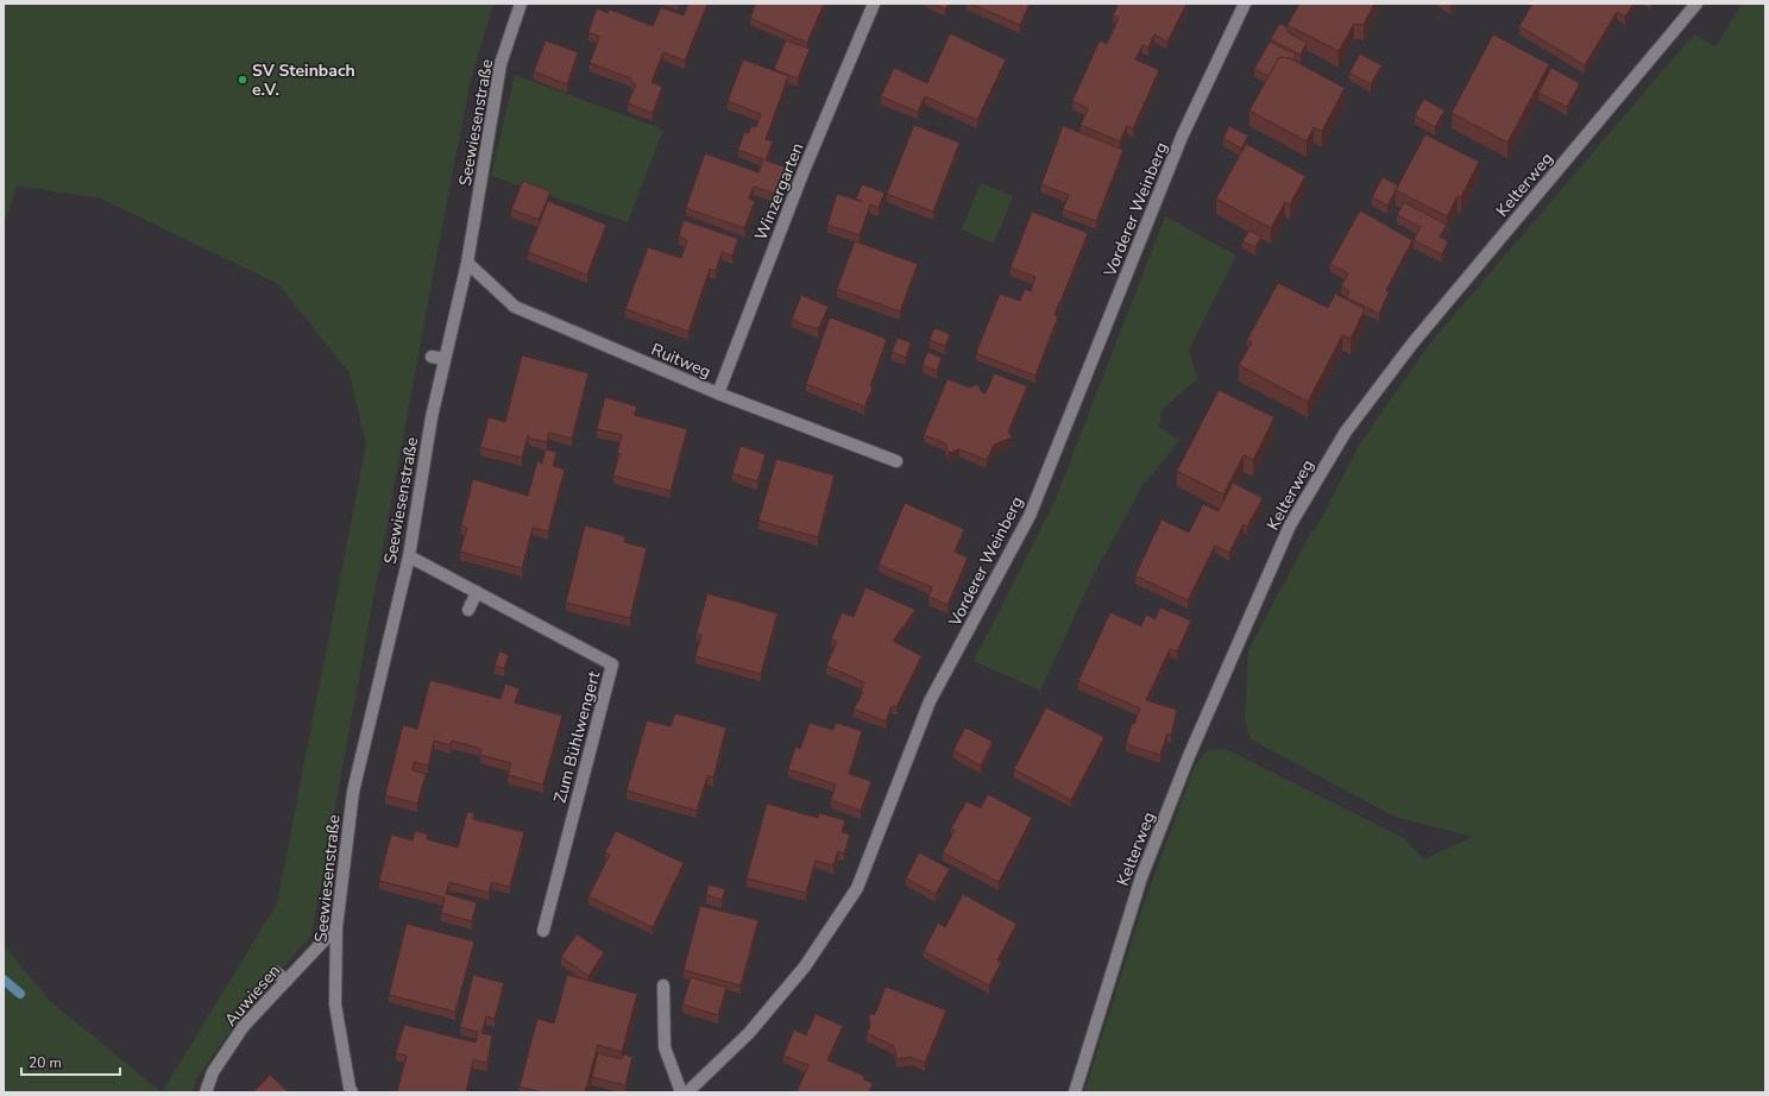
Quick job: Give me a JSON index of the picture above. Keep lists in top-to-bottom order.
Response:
{
  "streets": {
    "street": [
      "Seewiesenstraße",
      "Kelterweg",
      "Winzergarten",
      "Vorderer Weinberg",
      "Ruitweg",
      "Zum Bühlwengert",
      "Auwiesen"
    ]
  },
  "crossings": [
    ["Seewiesenstraße", "Ruitweg"],
    ["Seewiesenstraße", "Zum Bühlwengert"],
    ["Seewiesenstraße", "Auwiesen"],
    ["Winzergarten", "Ruitweg"]
  ],
  "places": ["SV Steinbach e.V."],
  "scale_bar": "20 m"
}
